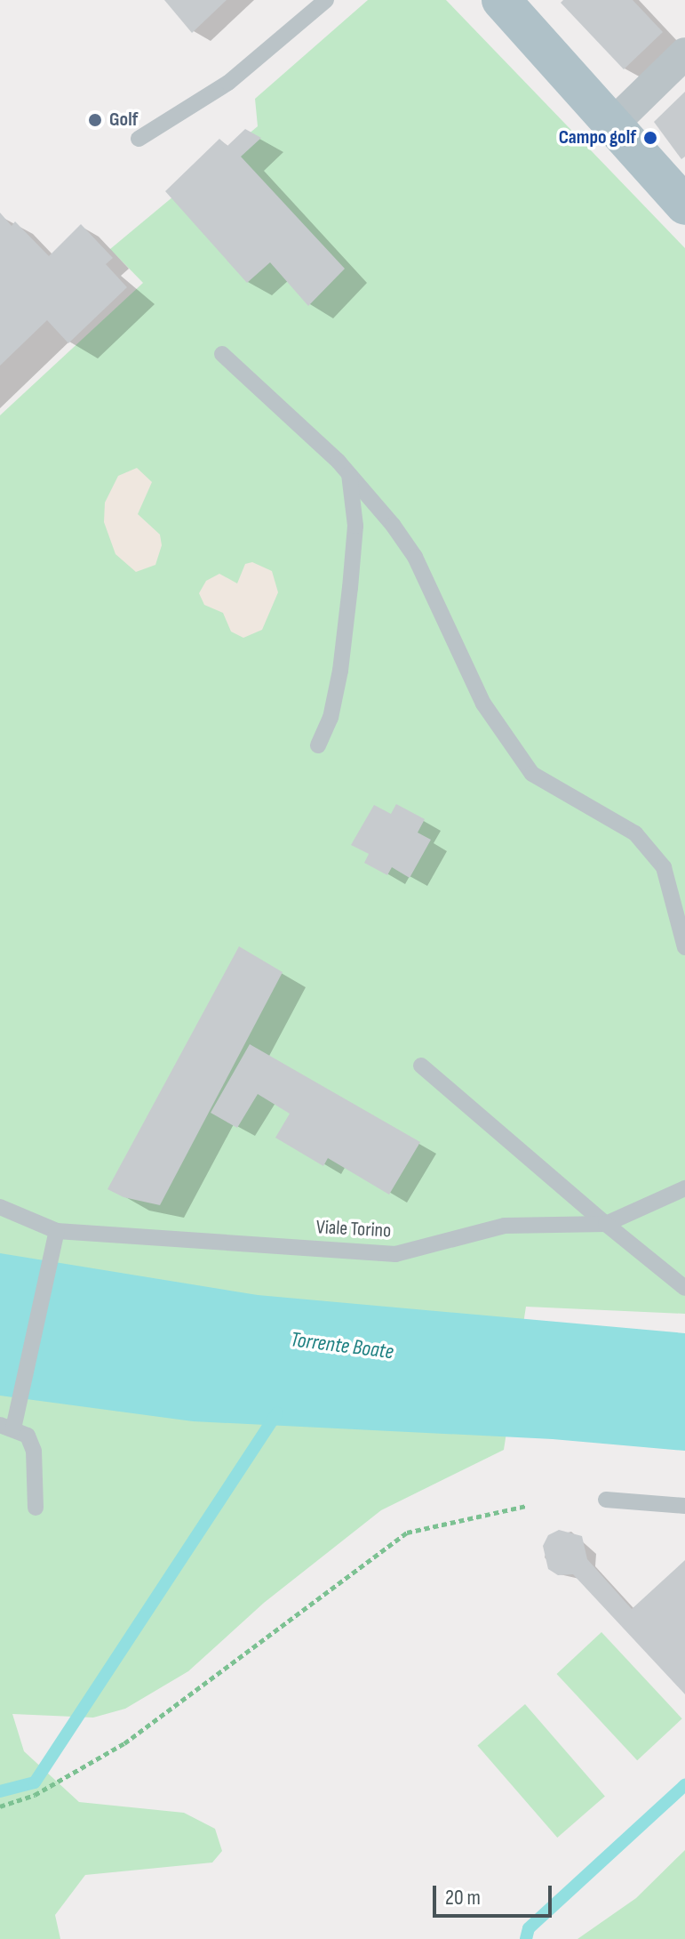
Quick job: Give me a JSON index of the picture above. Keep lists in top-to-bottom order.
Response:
{
  "streets": {
    "lane": ["Viale Torino"]
  },
  "water": ["Torrente Boate"],
  "places": ["Golf", "Campo golf"],
  "scale_bar": "20 m"
}
